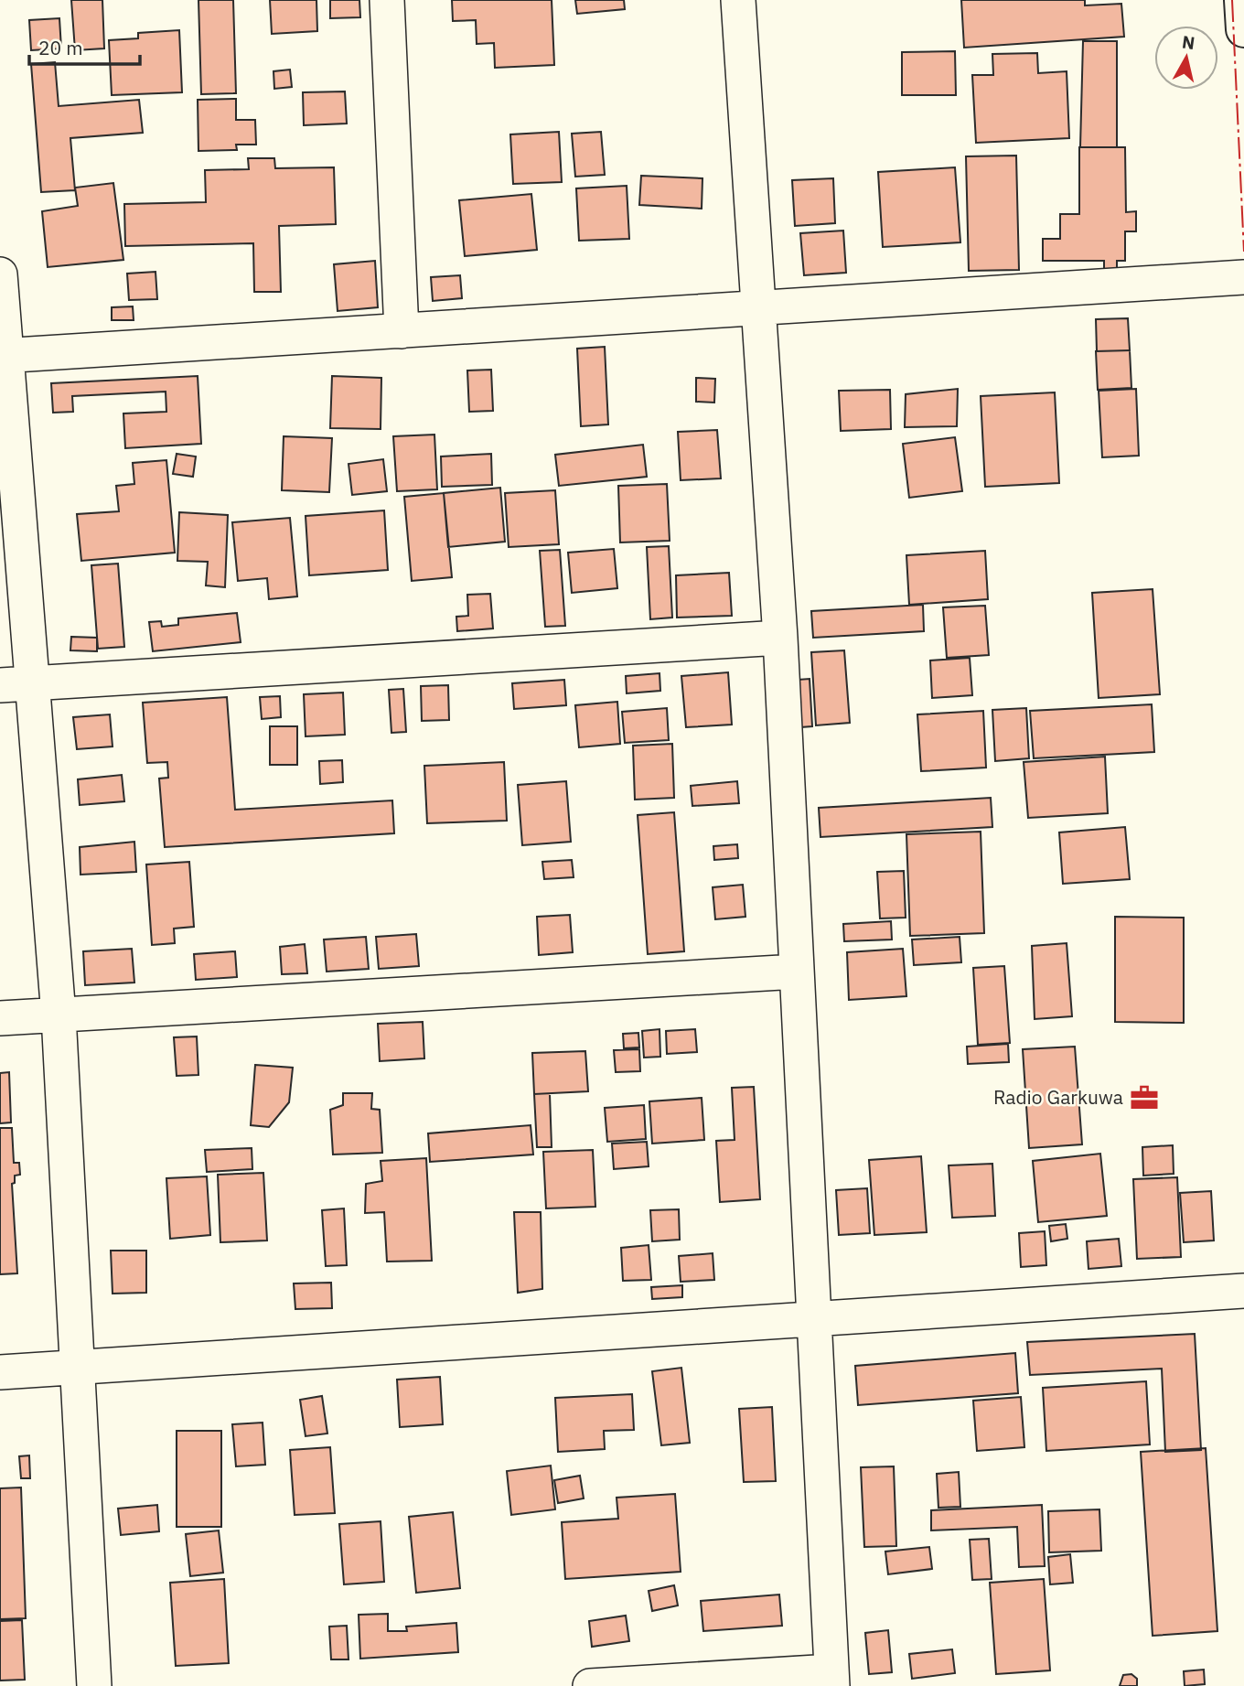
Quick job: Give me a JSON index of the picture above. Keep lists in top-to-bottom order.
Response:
{
  "places": {
    "office": ["Radio Garkuwa"]
  },
  "scale_bar": "20 m",
  "north": "top"
}
